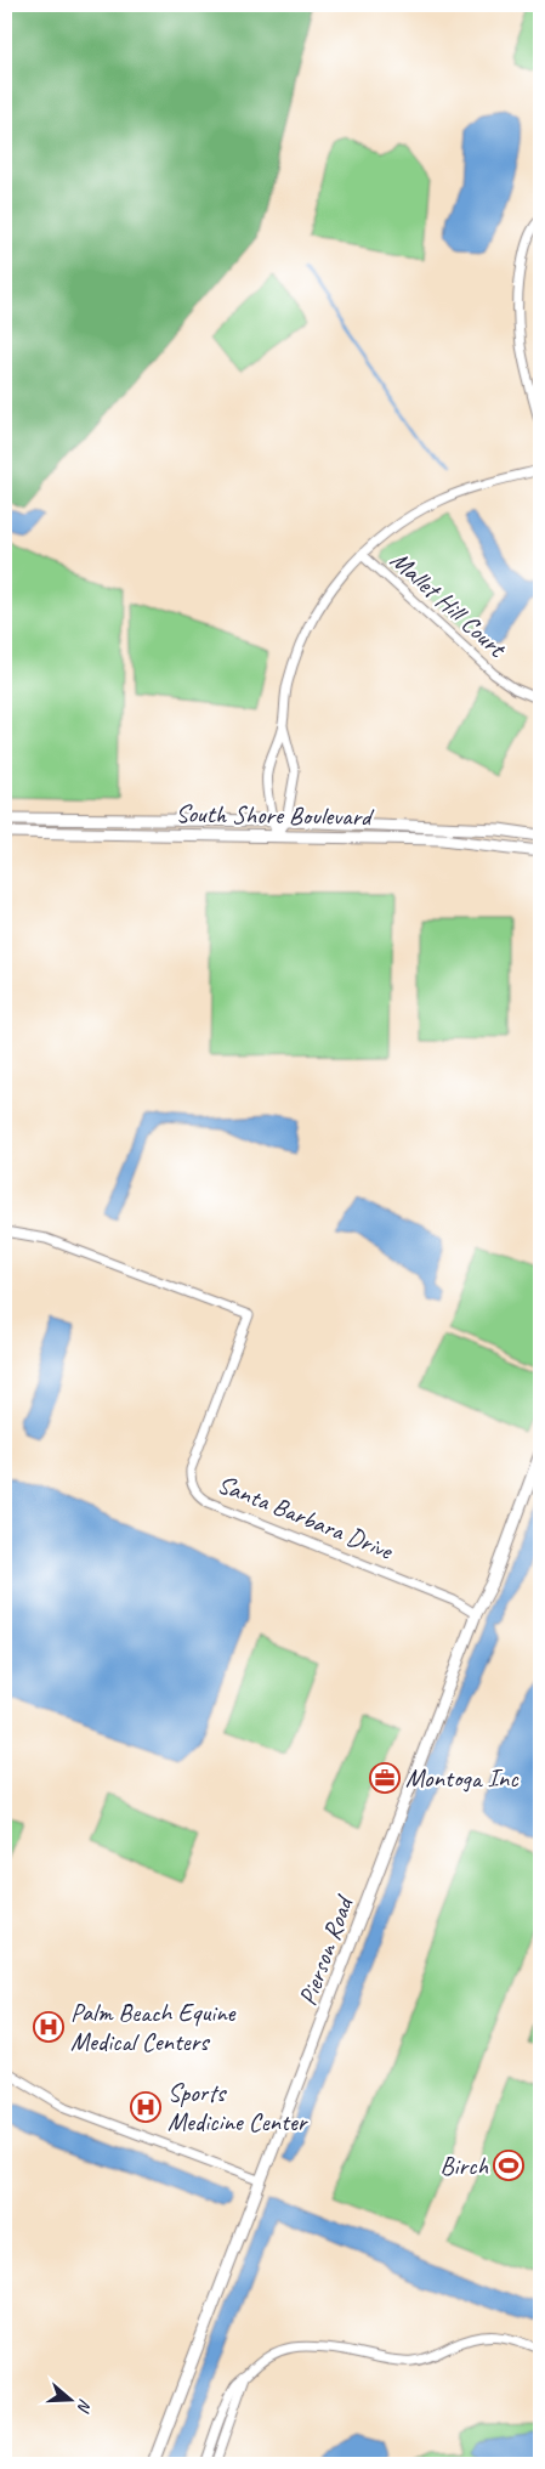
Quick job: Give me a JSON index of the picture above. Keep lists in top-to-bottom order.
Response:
{
  "streets": {
    "street": [
      "Mallet Hill Court",
      "South Shore Boulevard",
      "Santa Barbara Drive",
      "Pierson Road"
    ]
  },
  "crossings": [
    ["Santa Barbara Drive", "Pierson Road"]
  ],
  "places": {
    "office": ["Montoga Inc"],
    "hospital": ["Palm Beach Equine Medical Centers", "Sports Medicine Center"],
    "sports": ["Birch"]
  },
  "north": "right"
}
